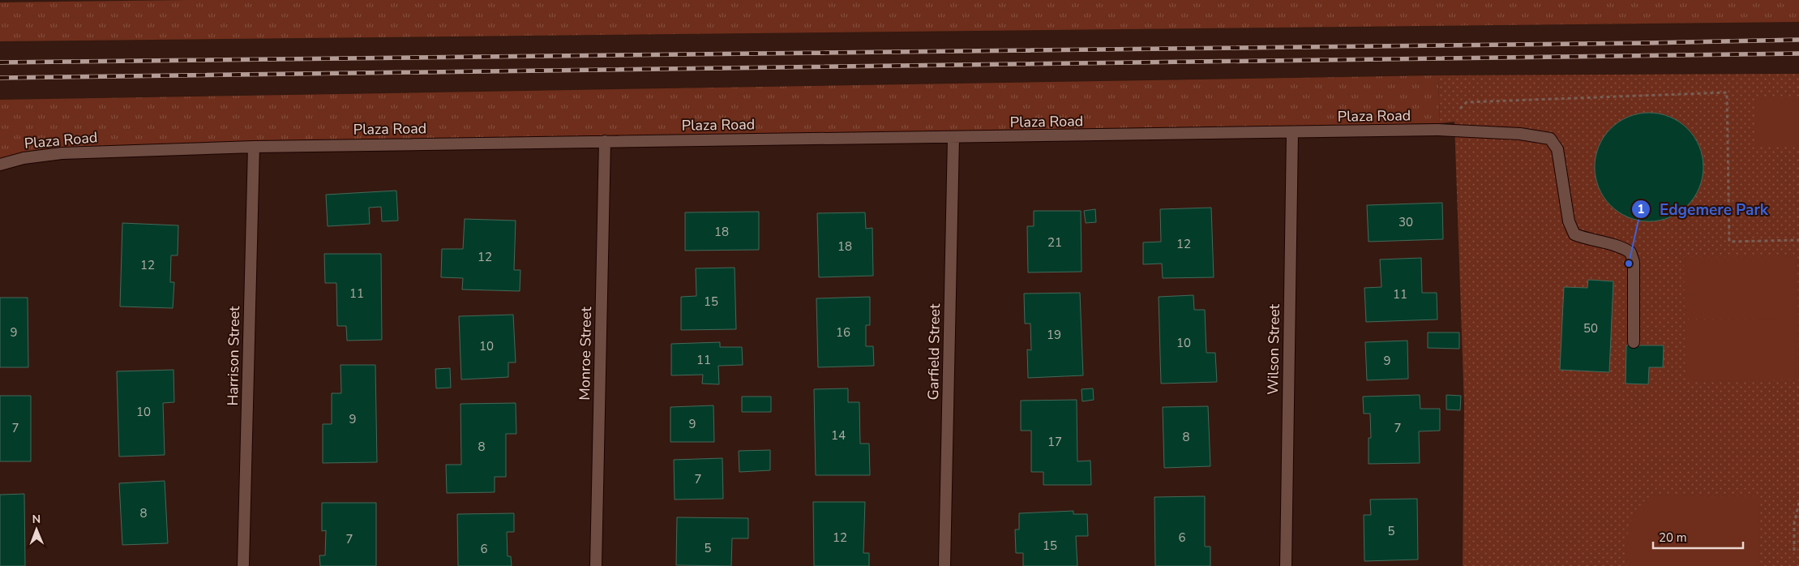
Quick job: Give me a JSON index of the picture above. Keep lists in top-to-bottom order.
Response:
{
  "streets": {
    "street": [
      "Plaza Road",
      "Wilson Street",
      "Garfield Street",
      "Monroe Street",
      "Harrison Street"
    ]
  },
  "crossings": [
    ["Plaza Road", "Wilson Street"],
    ["Plaza Road", "Garfield Street"],
    ["Plaza Road", "Monroe Street"],
    ["Plaza Road", "Harrison Street"]
  ],
  "places": ["Edgemere Park"],
  "house_numbers": [
    "30",
    "18",
    "21",
    "12",
    "18",
    "12",
    "12",
    "11",
    "11",
    "15",
    "50",
    "9",
    "16",
    "19",
    "10",
    "10",
    "11",
    "9",
    "10",
    "9",
    "9",
    "7",
    "7",
    "14",
    "8",
    "17",
    "8",
    "7",
    "8",
    "5",
    "12",
    "6",
    "7",
    "15",
    "5",
    "6"
  ],
  "scale_bar": "20 m",
  "north": "top"
}
